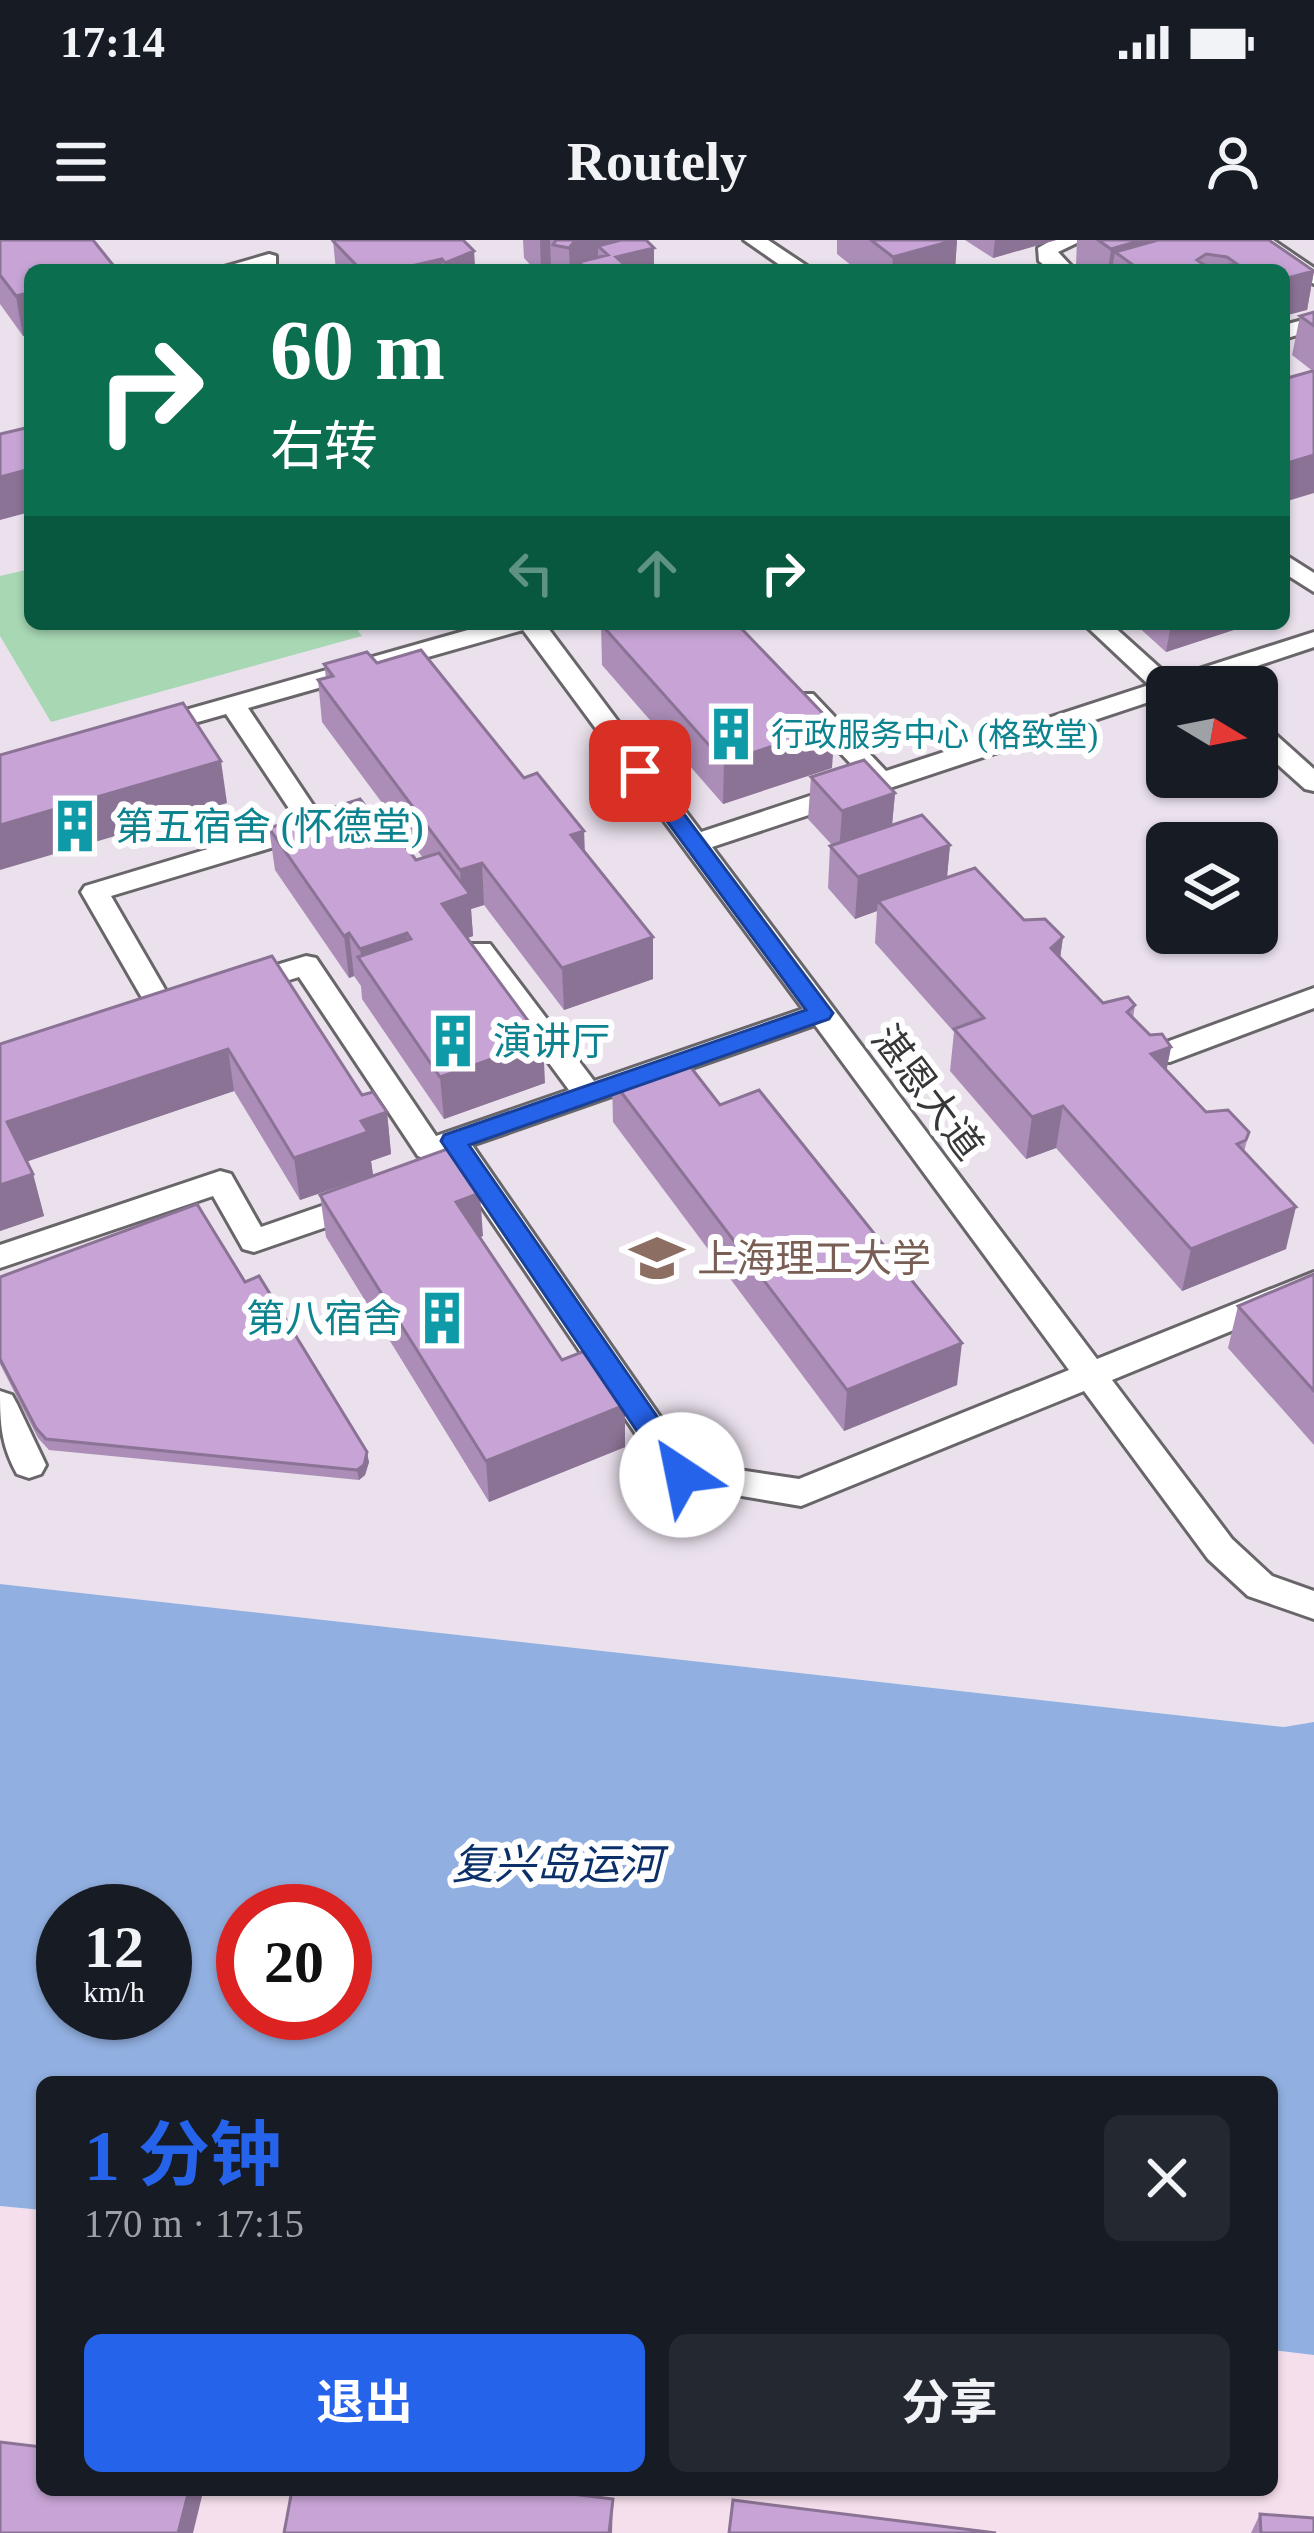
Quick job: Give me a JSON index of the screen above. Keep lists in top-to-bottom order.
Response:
{
  "streets": {
    "lane": ["湛恩大道"]
  },
  "water": ["复兴岛运河"],
  "places": {
    "building": [
      "行政服务中心 (格致堂)",
      "第五宿舍 (怀德堂)",
      "演讲厅",
      "第八宿舍"
    ],
    "school or university": ["上海理工大学"]
  },
  "north": "right",
  "page": {
    "status": "17:14",
    "header": "Routely",
    "turn": ["60 m", "右转"],
    "speed": "12 km/h",
    "limit": "20",
    "heading": ["1 分钟", "170 m · 17:15"],
    "buttons": ["退出", "分享"]
  }
}
